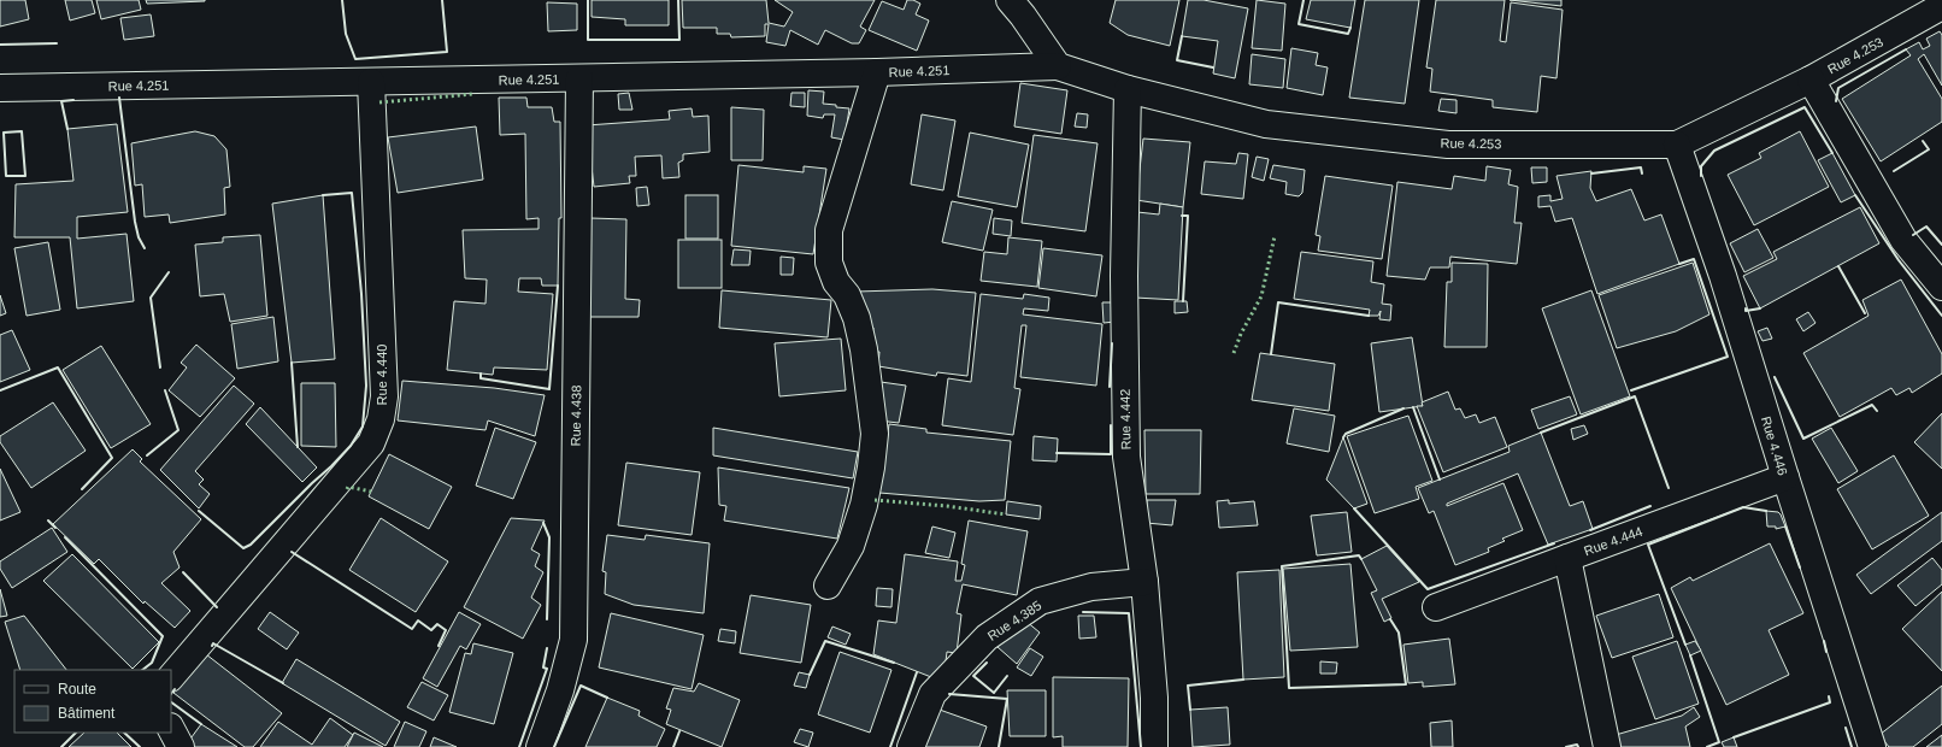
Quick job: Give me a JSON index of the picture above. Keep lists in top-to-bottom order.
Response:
{
  "streets": {
    "street": [
      "Rue 4.253",
      "Rue 4.251",
      "Rue 4.440",
      "Rue 4.438",
      "Rue 4.442",
      "Rue 4.446",
      "Rue 4.444",
      "Rue 4.385"
    ]
  },
  "crossings": [
    ["Rue 4.253", "Rue 4.251"],
    ["Rue 4.253", "Rue 4.442"],
    ["Rue 4.253", "Rue 4.446"],
    ["Rue 4.251", "Rue 4.440"],
    ["Rue 4.251", "Rue 4.438"],
    ["Rue 4.442", "Rue 4.385"],
    ["Rue 4.446", "Rue 4.444"]
  ],
  "legend": ["Route", "Bâtiment"]
}
